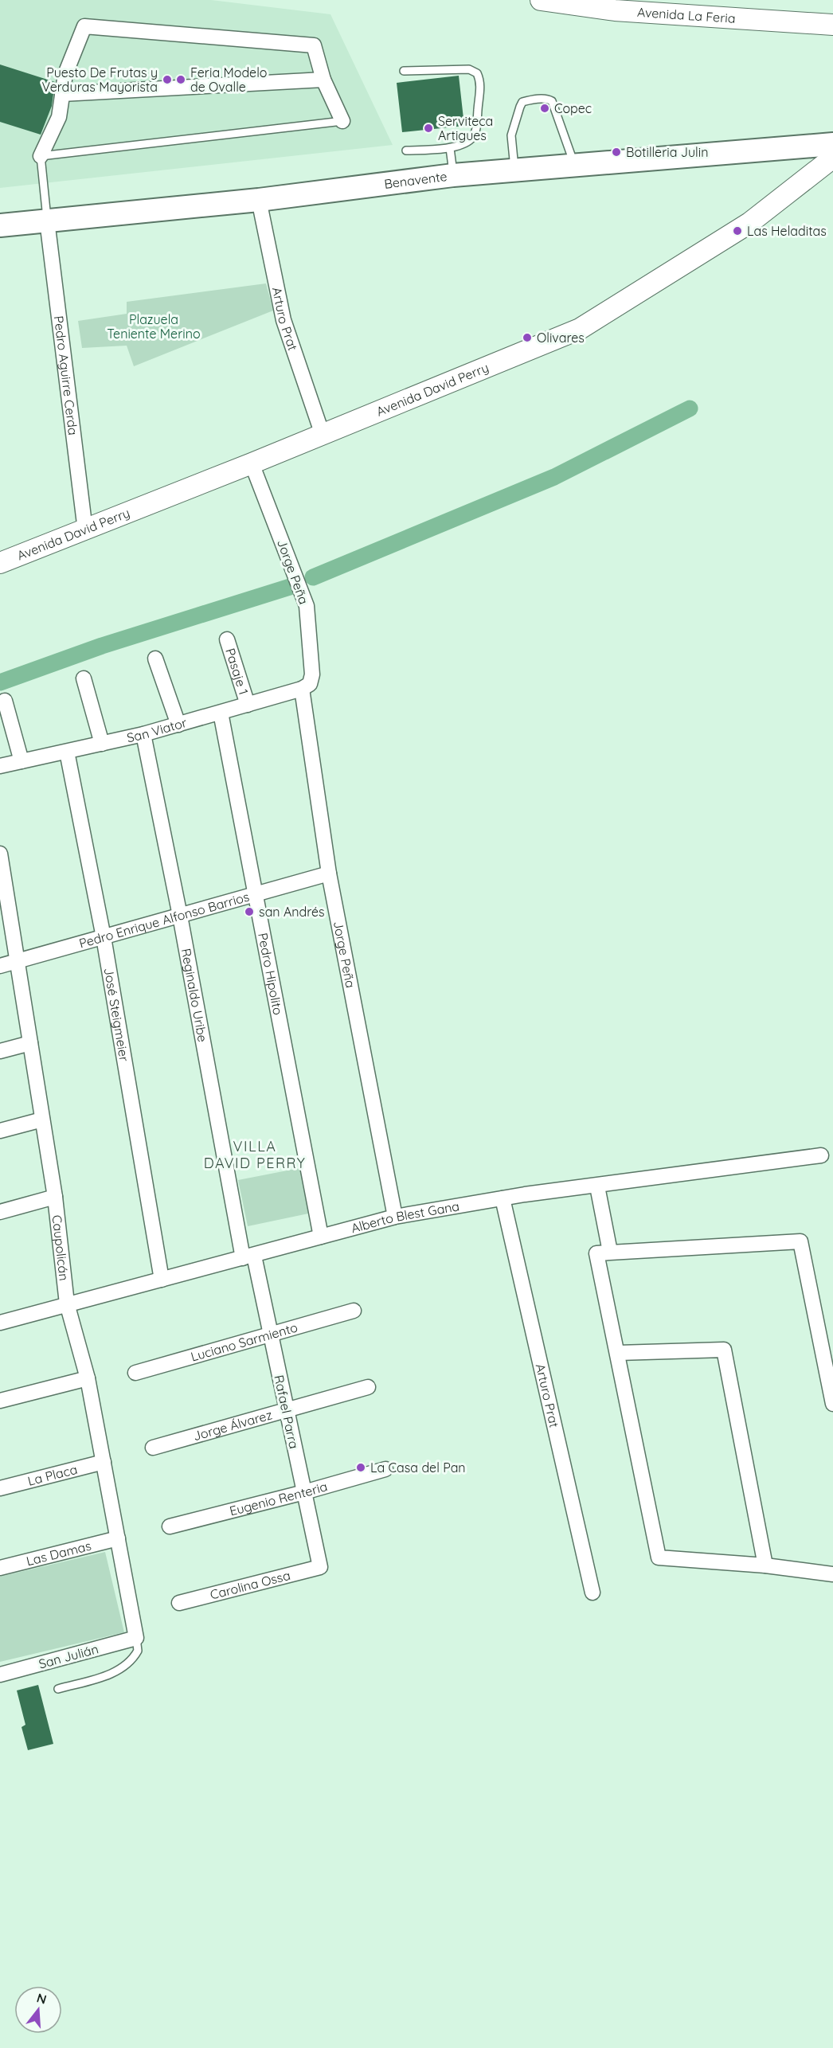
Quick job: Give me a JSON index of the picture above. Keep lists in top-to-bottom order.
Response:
{
  "streets": {
    "main road": ["Avenida La Feria", "Benavente", "Avenida David Perry"],
    "street": [
      "Arturo Prat",
      "Pedro Aguirre Cerda",
      "Jorge Peña",
      "Pasaje 1",
      "San Viator",
      "Pedro Enrique Alfonso Barrios",
      "Pedro Hipolito",
      "Reginaldo Uribe",
      "José Steigmeier",
      "Alberto Blest Gana",
      "Caupolicán",
      "Luciano Sarmiento",
      "Rafael Parra",
      "Jorge Álvarez",
      "La Placa",
      "Eugenio Renteria",
      "Las Damas",
      "Carolina Ossa",
      "San Julián"
    ]
  },
  "crossings": [
    ["Benavente", "Arturo Prat"],
    ["Benavente", "Pedro Aguirre Cerda"],
    ["Arturo Prat", "Avenida David Perry"],
    ["Arturo Prat", "Alberto Blest Gana"],
    ["Pedro Aguirre Cerda", "Avenida David Perry"],
    ["Avenida David Perry", "Jorge Peña"],
    ["Jorge Peña", "San Viator"],
    ["Jorge Peña", "Pedro Enrique Alfonso Barrios"],
    ["Jorge Peña", "Alberto Blest Gana"],
    ["Pasaje 1", "San Viator"],
    ["San Viator", "Pedro Hipolito"],
    ["San Viator", "Reginaldo Uribe"],
    ["San Viator", "José Steigmeier"],
    ["Pedro Enrique Alfonso Barrios", "Pedro Hipolito"],
    ["Pedro Enrique Alfonso Barrios", "Reginaldo Uribe"],
    ["Pedro Enrique Alfonso Barrios", "José Steigmeier"],
    ["Pedro Enrique Alfonso Barrios", "Caupolicán"],
    ["Pedro Hipolito", "Alberto Blest Gana"],
    ["Reginaldo Uribe", "Alberto Blest Gana"],
    ["Reginaldo Uribe", "Rafael Parra"],
    ["José Steigmeier", "Alberto Blest Gana"],
    ["Alberto Blest Gana", "Caupolicán"],
    ["Alberto Blest Gana", "Rafael Parra"],
    ["Caupolicán", "La Placa"],
    ["Caupolicán", "Las Damas"],
    ["Caupolicán", "San Julián"],
    ["Luciano Sarmiento", "Rafael Parra"],
    ["Rafael Parra", "Jorge Álvarez"],
    ["Rafael Parra", "Eugenio Renteria"],
    ["Rafael Parra", "Carolina Ossa"]
  ],
  "districts": ["VILLA DAVID PERRY"],
  "parks": ["Plazuela Teniente Merino"],
  "places": [
    "Puesto De Frutas y Verduras Mayorista",
    "Feria Modelo de Ovalle",
    "Copec",
    "Serviteca Artigues",
    "Botilleria Julin",
    "Las Heladitas",
    "Olivares",
    "san Andrés",
    "La Casa del Pan"
  ],
  "north": "top"
}
